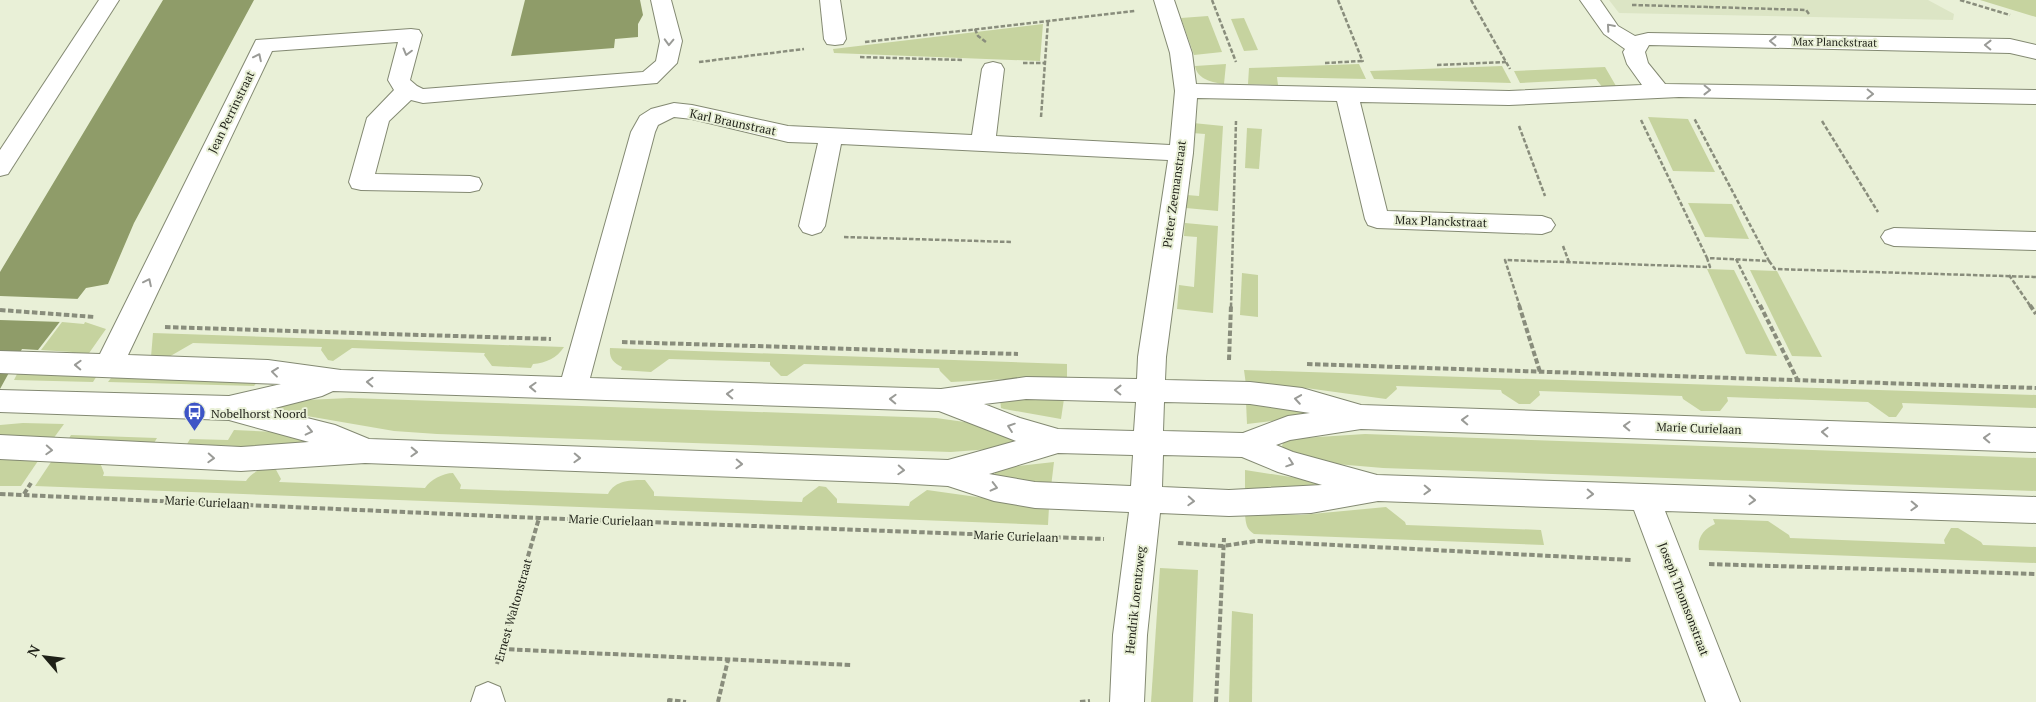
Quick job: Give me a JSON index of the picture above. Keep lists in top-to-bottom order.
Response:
{
  "streets": {
    "street": [
      "Max Planckstraat",
      "Jean Perrinstraat",
      "Karl Braunstraat",
      "Pieter Zeemanstraat",
      "Marie Curielaan",
      "Joseph Thomsonstraat",
      "Hendrik Lorentzweg"
    ],
    "path": ["Ernest Waltonstraat"]
  },
  "crossings": [
    ["Jean Perrinstraat", "Marie Curielaan"],
    ["Karl Braunstraat", "Pieter Zeemanstraat"],
    ["Pieter Zeemanstraat", "Marie Curielaan"],
    ["Pieter Zeemanstraat", "Hendrik Lorentzweg"],
    ["Marie Curielaan", "Joseph Thomsonstraat"],
    ["Marie Curielaan", "Hendrik Lorentzweg"],
    ["Marie Curielaan", "Ernest Waltonstraat"]
  ],
  "places": {
    "bus stop": ["Nobelhorst Noord"]
  },
  "north": "top left"
}
